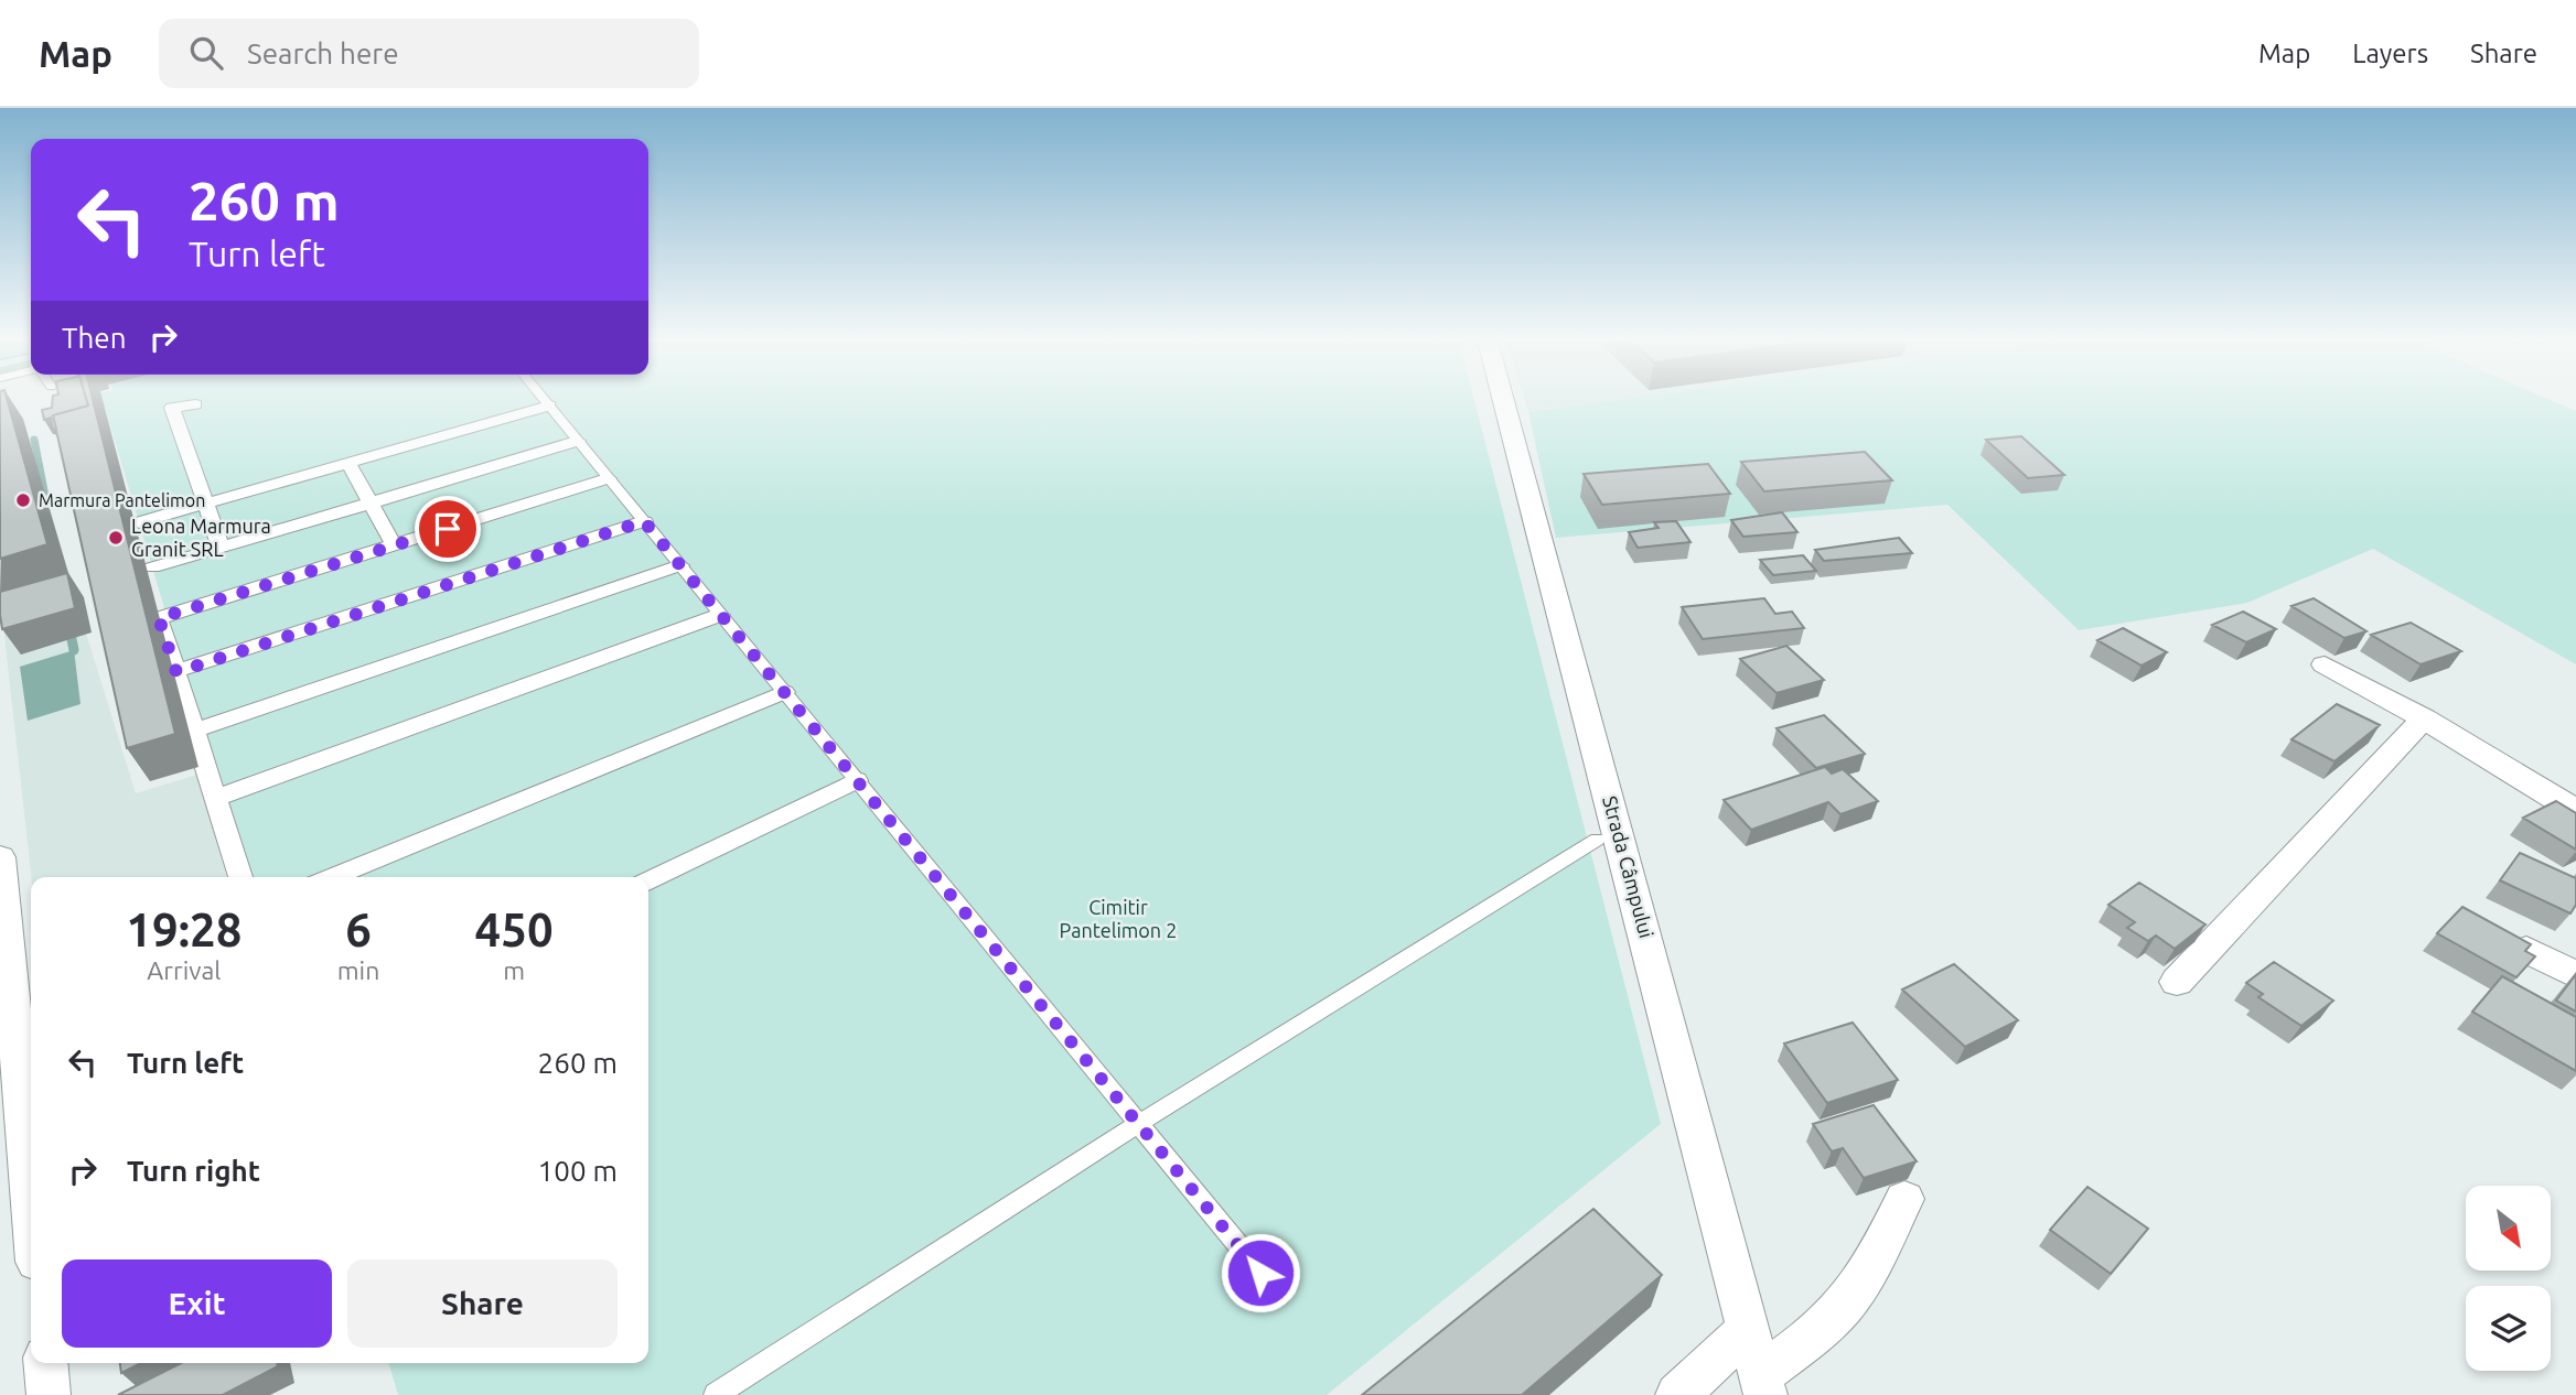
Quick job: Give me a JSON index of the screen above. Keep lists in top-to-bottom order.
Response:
{
  "streets": {
    "street": ["Strada Câmpului"]
  },
  "parks": ["Cimitir Pantelimon 2"],
  "places": ["Marmura Pantelimon", "Leona Marmura Granit SRL"],
  "north": "bottom right",
  "page": {
    "header": "Map",
    "search": "Search here",
    "nav": ["Map", "Layers", "Share"],
    "turn": ["260 m", "Turn left"],
    "then": "Then",
    "eta": [
      "19:28",
      "Arrival",
      "6",
      "min",
      "450",
      "m"
    ],
    "list": [
      {
        "name": "Turn left",
        "value": "260 m"
      },
      {
        "name": "Turn right",
        "value": "100 m"
      }
    ],
    "buttons": ["Exit", "Share"]
  }
}
